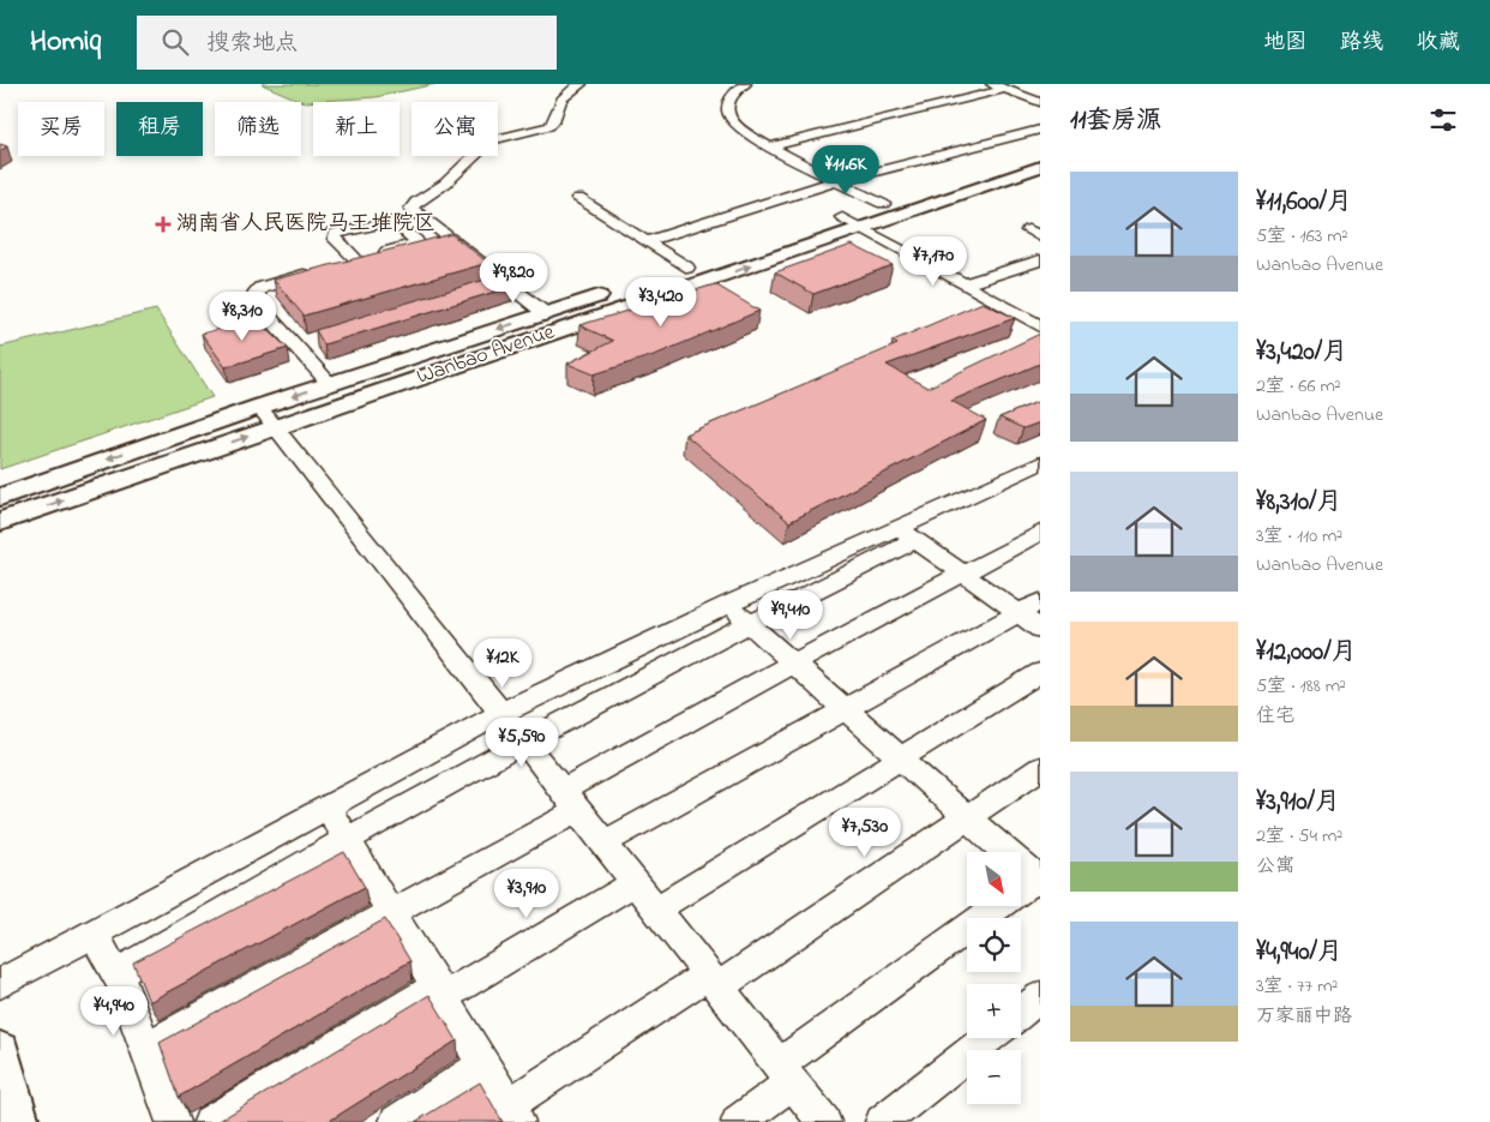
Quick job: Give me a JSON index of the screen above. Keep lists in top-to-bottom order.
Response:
{
  "streets": {
    "main road": ["Wanbao Avenue"]
  },
  "places": {
    "health": ["湖南省人民医院马王堆院区"]
  },
  "north": "bottom right",
  "page": {
    "header": "Homiq",
    "search": "搜索地点",
    "nav": ["地图", "路线", "收藏"],
    "heading": "11套房源",
    "chip": [
      "买房",
      "租房",
      "筛选",
      "新上",
      "公寓"
    ],
    "price": [
      "¥11.6K",
      "¥7,170",
      "¥9,820",
      "¥3,420",
      "¥8,310",
      "¥9,410",
      "¥12K",
      "¥5,590",
      "¥7,530",
      "¥3,910",
      "¥4,940"
    ],
    "list": [
      {
        "name": "¥11,600/月",
        "note": "5室 · 163 m² · Wanbao Avenue"
      },
      {
        "name": "¥3,420/月",
        "note": "2室 · 66 m² · Wanbao Avenue"
      },
      {
        "name": "¥8,310/月",
        "note": "3室 · 110 m² · Wanbao Avenue"
      },
      {
        "name": "¥12,000/月",
        "note": "5室 · 188 m² · 住宅"
      },
      {
        "name": "¥3,910/月",
        "note": "2室 · 54 m² · 公寓"
      },
      {
        "name": "¥4,940/月",
        "note": "3室 · 77 m² · 万家丽中路"
      }
    ],
    "map_buttons": ["+", "−"]
  }
}
